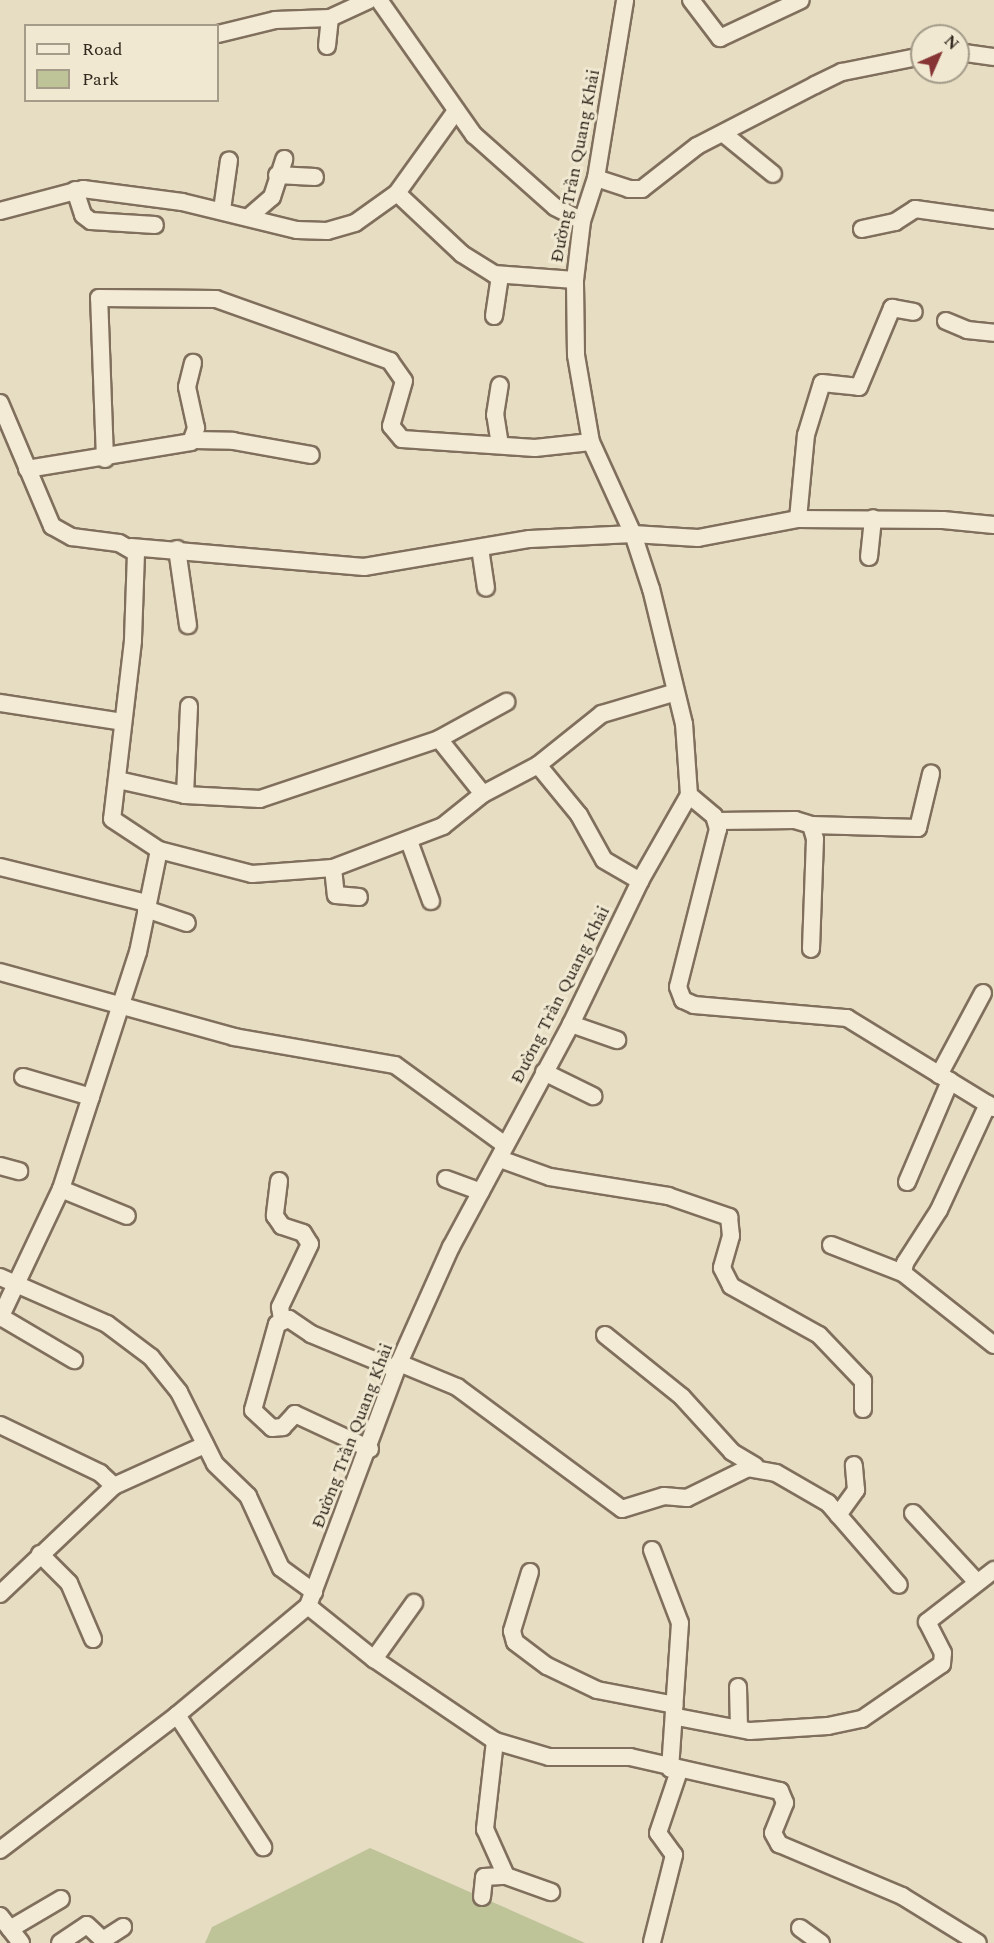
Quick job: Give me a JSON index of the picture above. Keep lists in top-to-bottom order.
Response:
{
  "streets": {
    "street": ["Đường Trần Quang Khải"]
  },
  "legend": ["Road", "Park"],
  "north": "top right"
}
